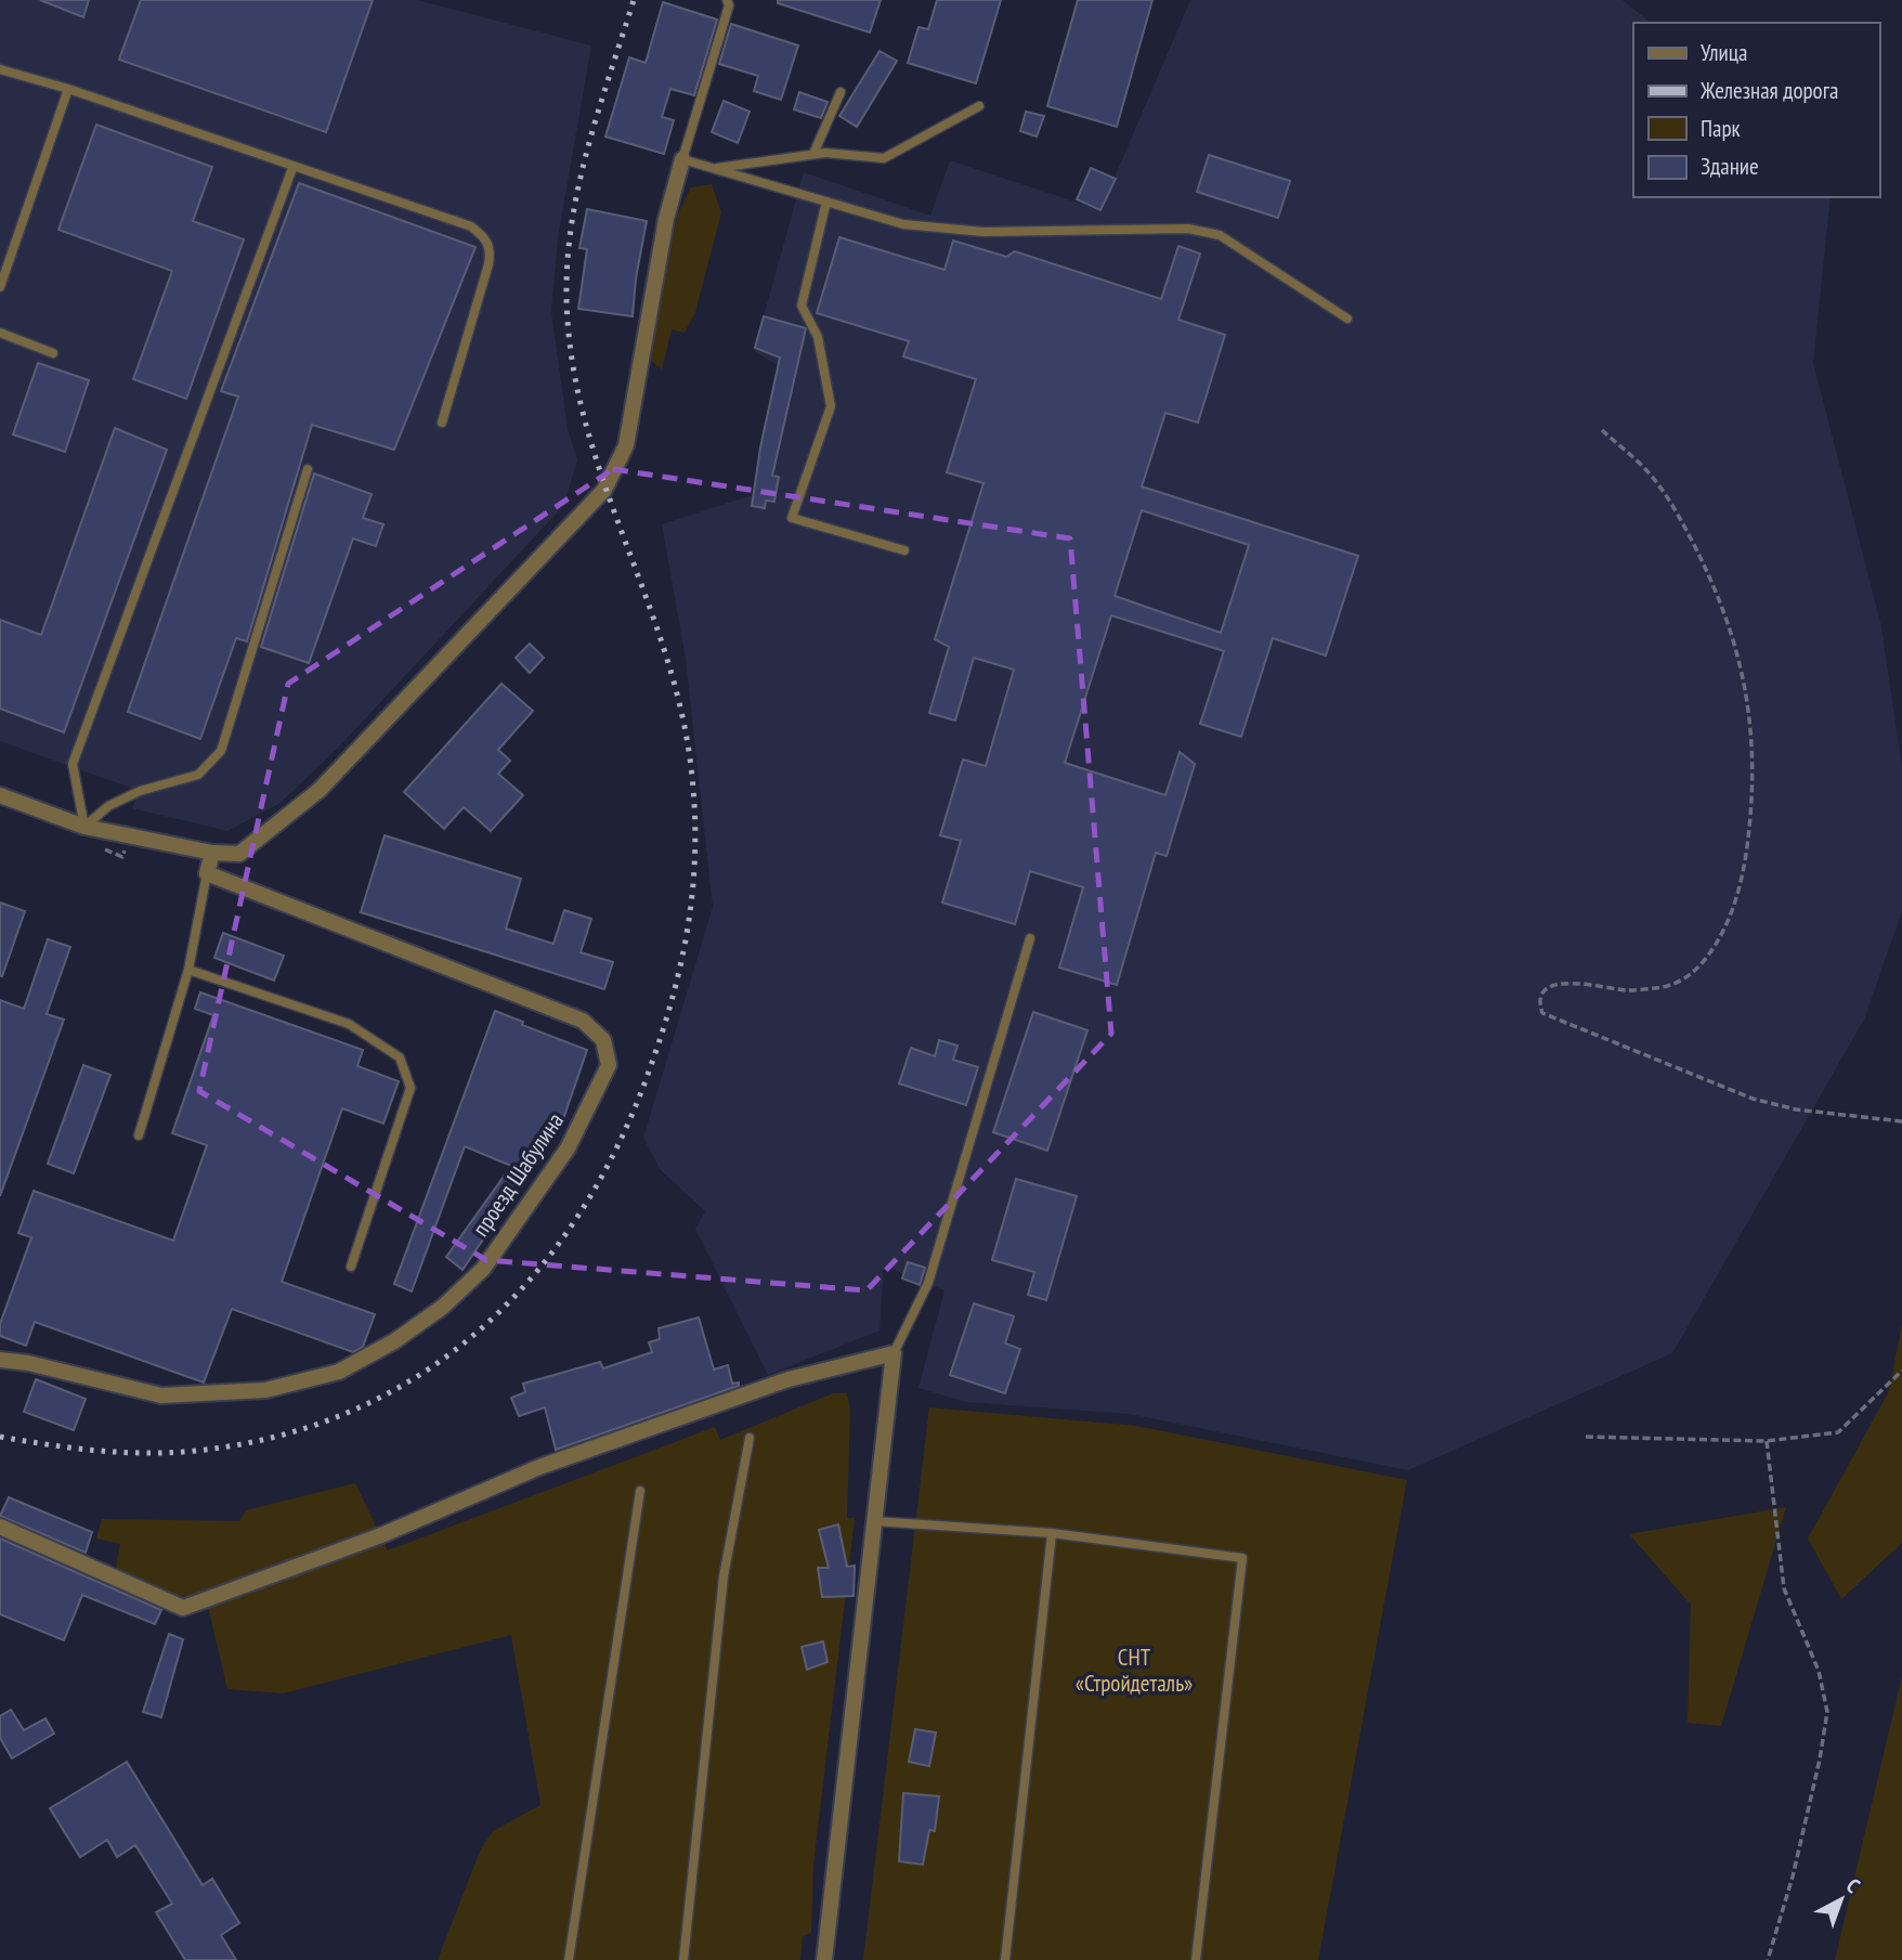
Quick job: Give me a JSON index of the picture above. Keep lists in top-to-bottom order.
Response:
{
  "streets": {
    "street": ["проезд Шабулина"]
  },
  "parks": ["СНТ «Стройдеталь»"],
  "legend": [
    "Улица",
    "Железная дорога",
    "Парк",
    "Здание"
  ],
  "north": "top right"
}
